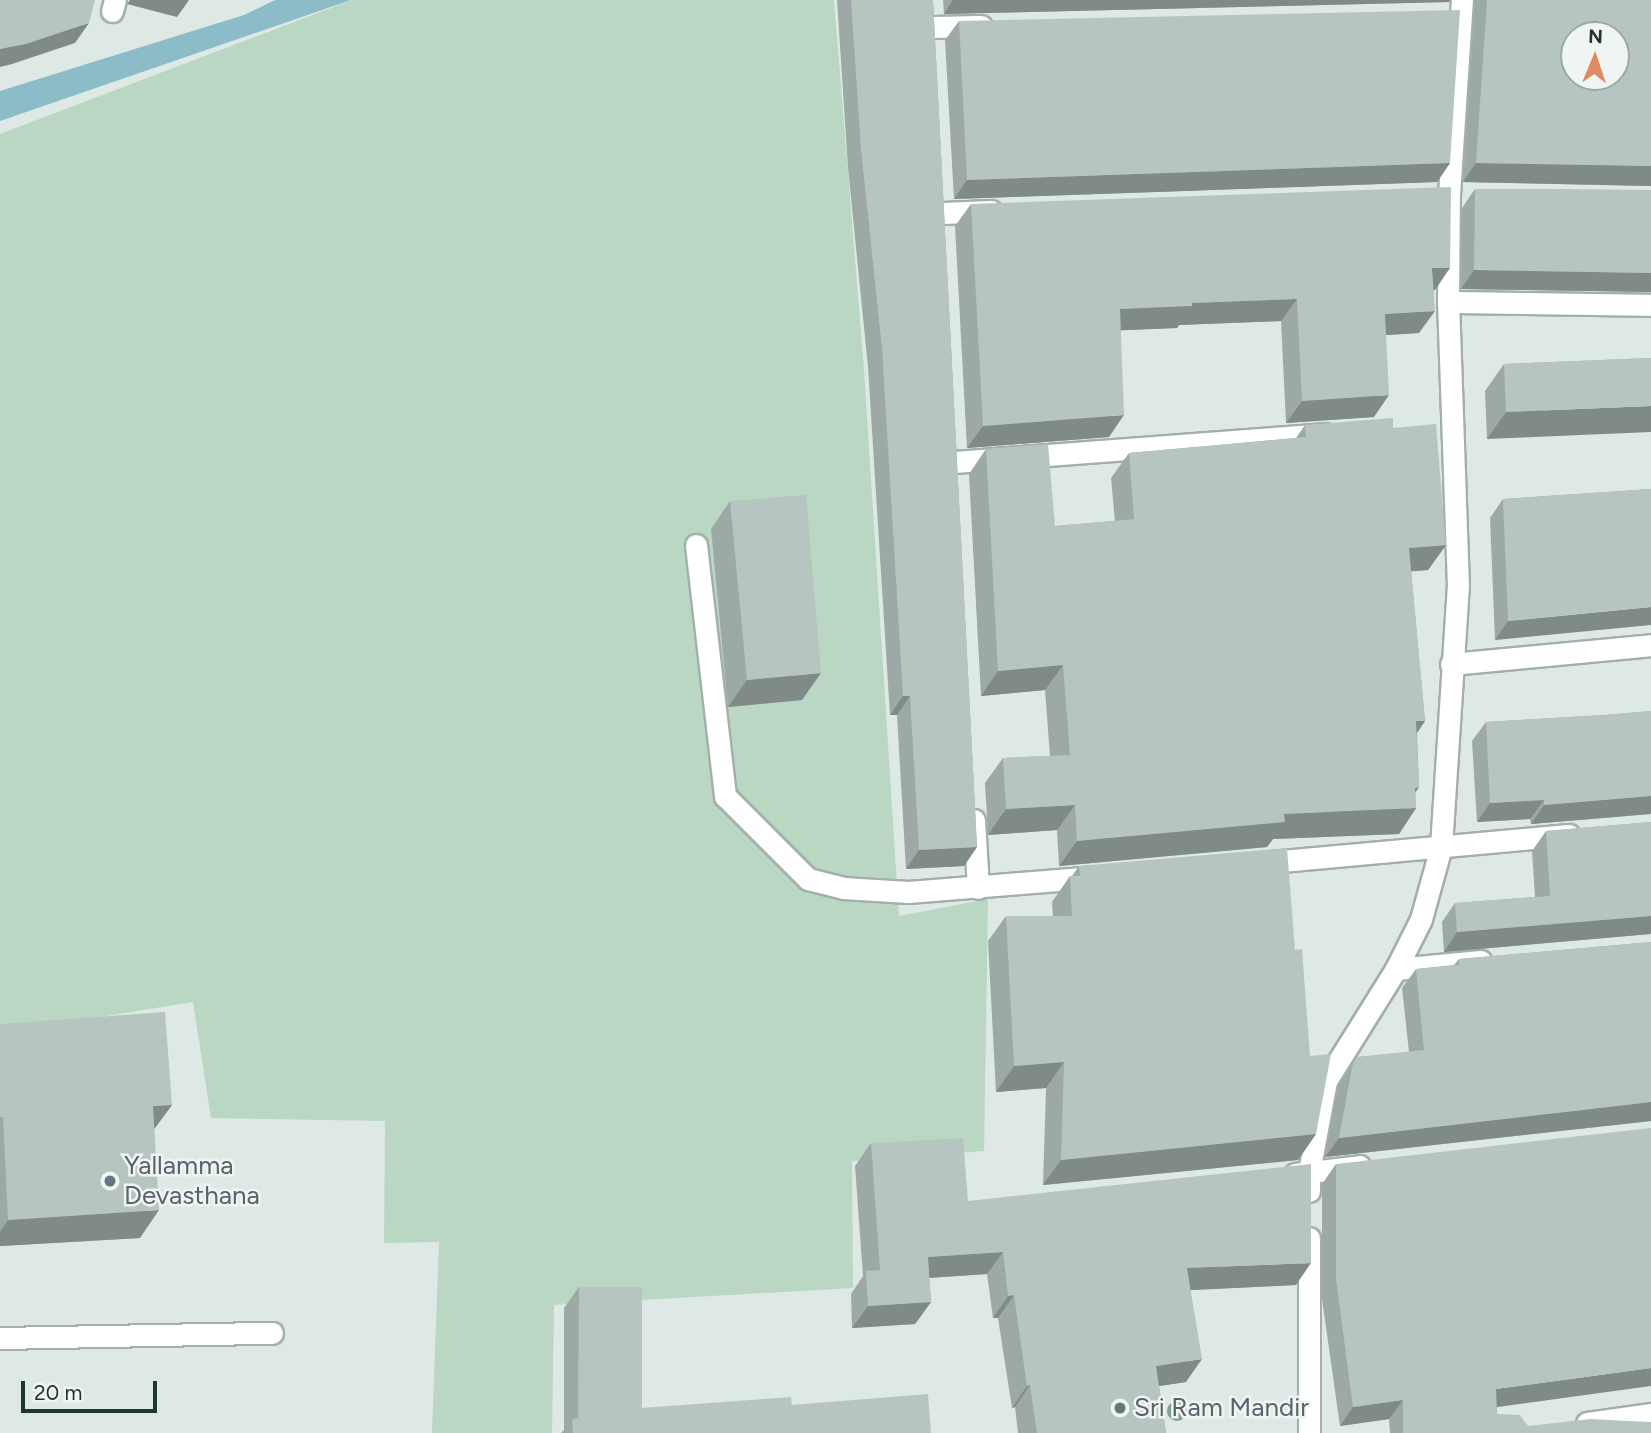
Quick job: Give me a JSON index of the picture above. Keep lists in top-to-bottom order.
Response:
{
  "places": ["Yallamma Devasthana", "Sri Ram Mandir"],
  "scale_bar": "20 m",
  "north": "top"
}
